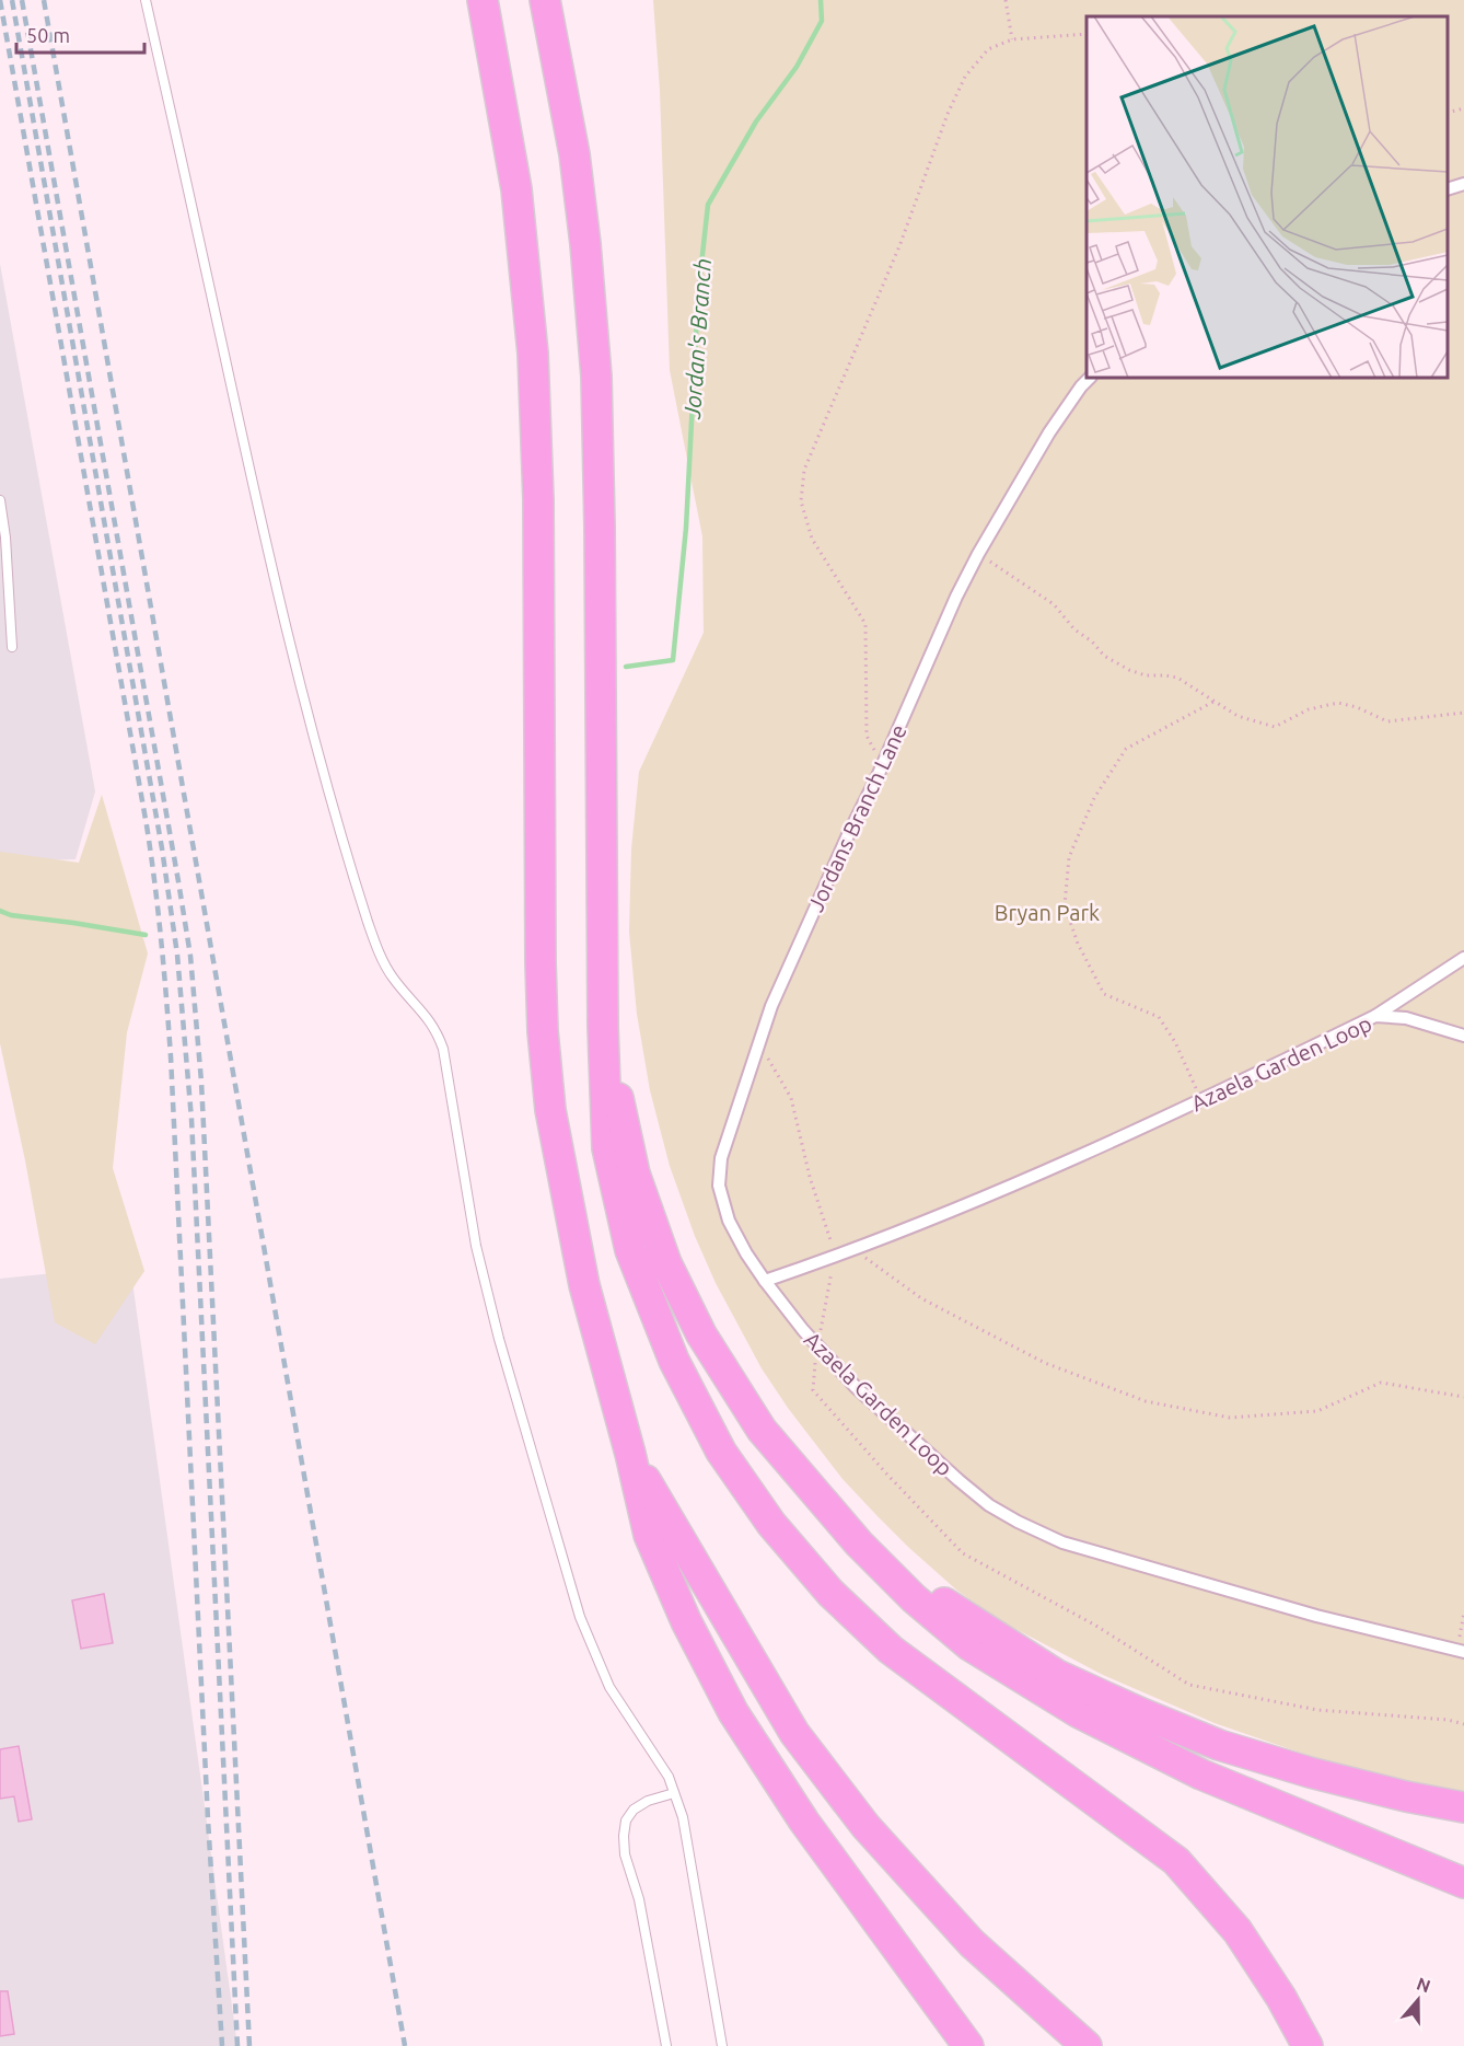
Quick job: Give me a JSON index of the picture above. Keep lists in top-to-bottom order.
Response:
{
  "streets": {
    "street": ["Jordans Branch Lane", "Azaela Garden Loop"]
  },
  "crossings": [
    ["Jordans Branch Lane", "Azaela Garden Loop"]
  ],
  "water": ["Jordan's Branch"],
  "parks": ["Bryan Park"],
  "scale_bar": "50 m",
  "north": "top"
}
